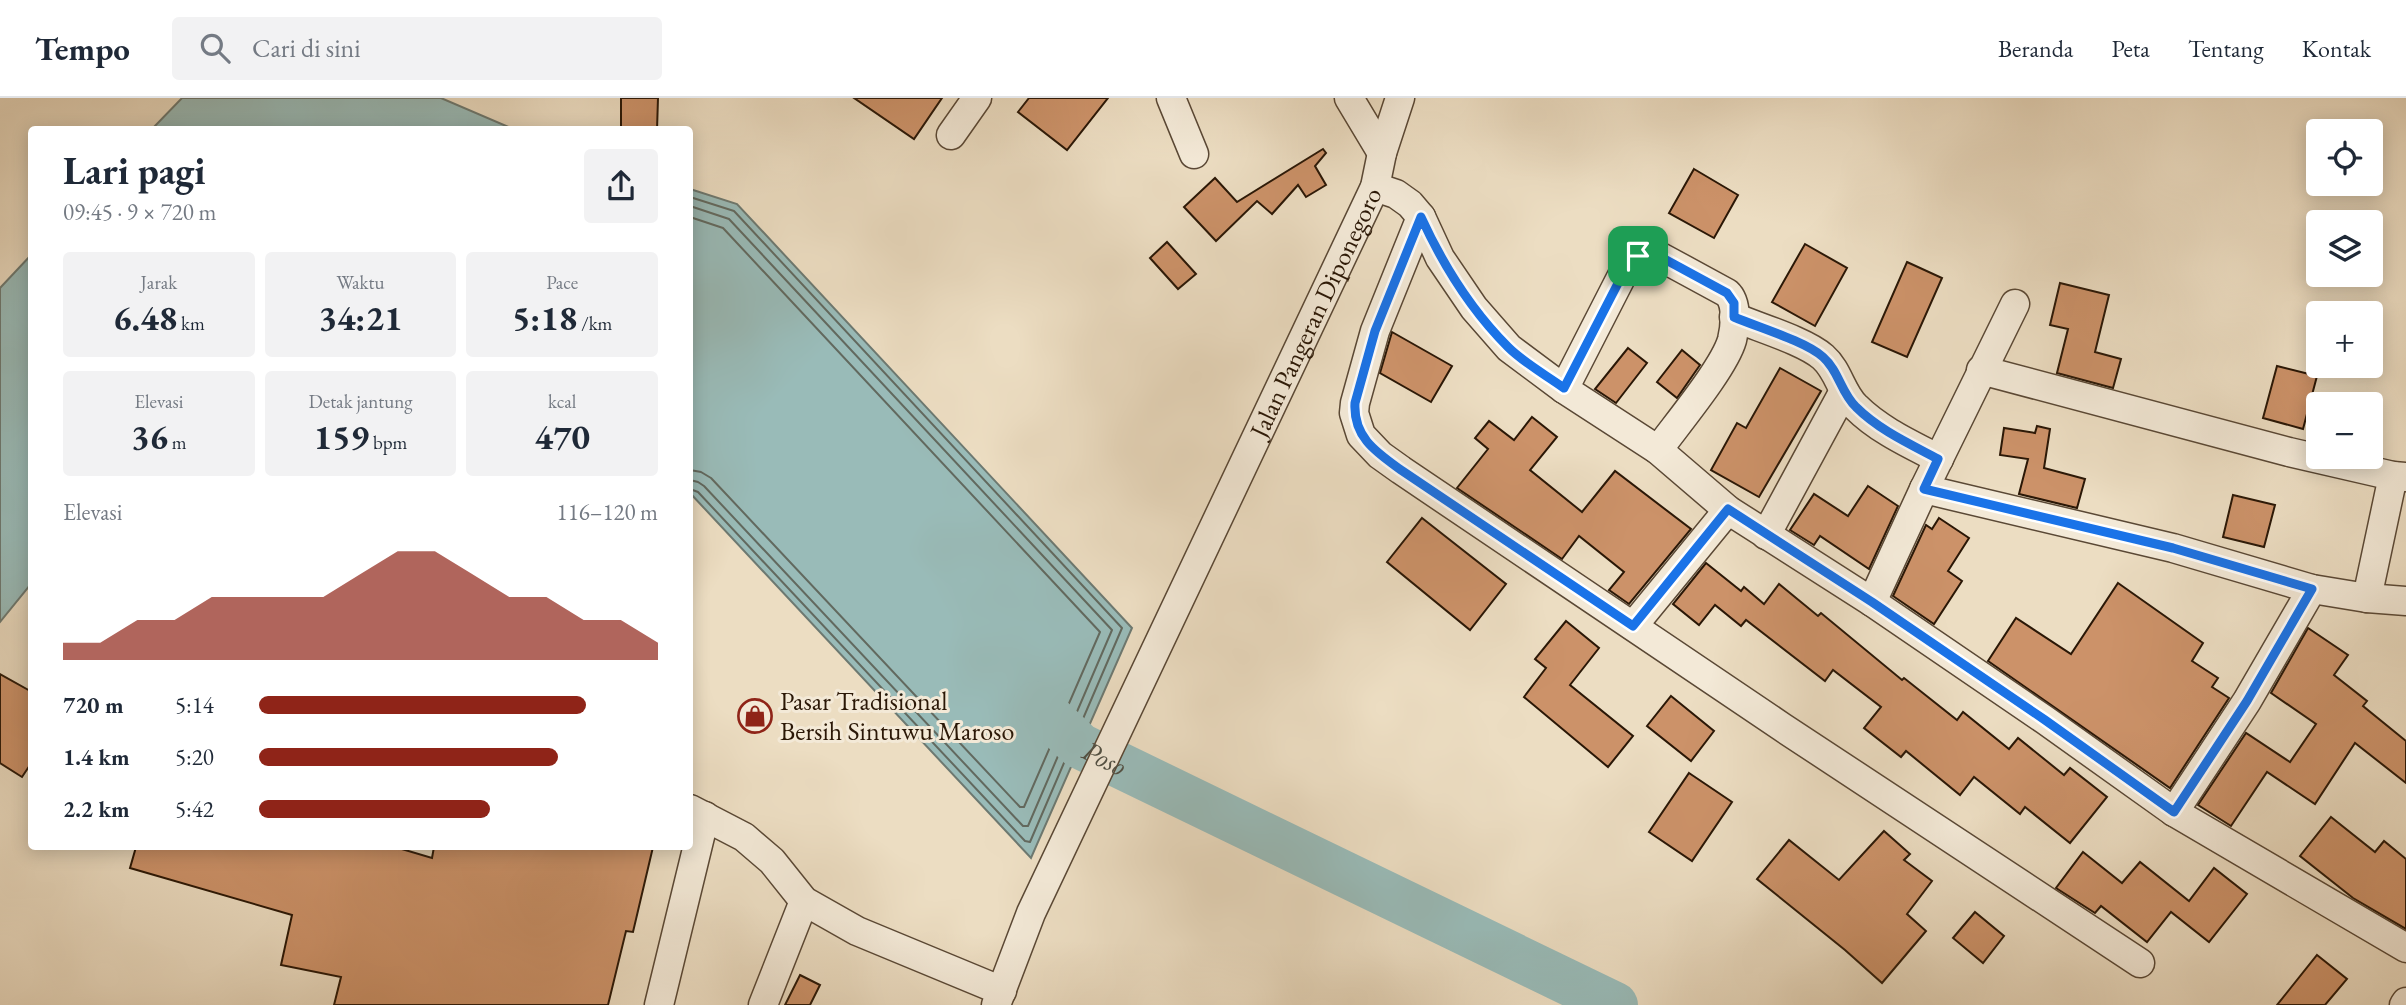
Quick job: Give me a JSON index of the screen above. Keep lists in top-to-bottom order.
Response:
{
  "streets": {
    "street": ["Jalan Pangeran Diponegoro"]
  },
  "water": ["Poso"],
  "places": {
    "shop": ["Pasar Tradisional Bersih Sintuwu Maroso"]
  },
  "page": {
    "header": "Tempo",
    "search": "Cari di sini",
    "nav": [
      "Beranda",
      "Peta",
      "Tentang",
      "Kontak"
    ],
    "map_buttons": ["+", "−"],
    "heading": ["Lari pagi", "09:45 · 9 × 720 m"],
    "stats": [
      ["Jarak", "6.48 km"],
      ["Waktu", "34:21"],
      ["Pace", "5:18 /km"],
      ["Elevasi", "36 m"],
      ["Detak jantung", "159 bpm"],
      ["kcal", "470"]
    ],
    "chart": ["Elevasi", "116–120 m"],
    "list": [
      {
        "name": "720 m",
        "note": "5:14"
      },
      {
        "name": "1.4 km",
        "note": "5:20"
      },
      {
        "name": "2.2 km",
        "note": "5:42"
      }
    ]
  }
}
